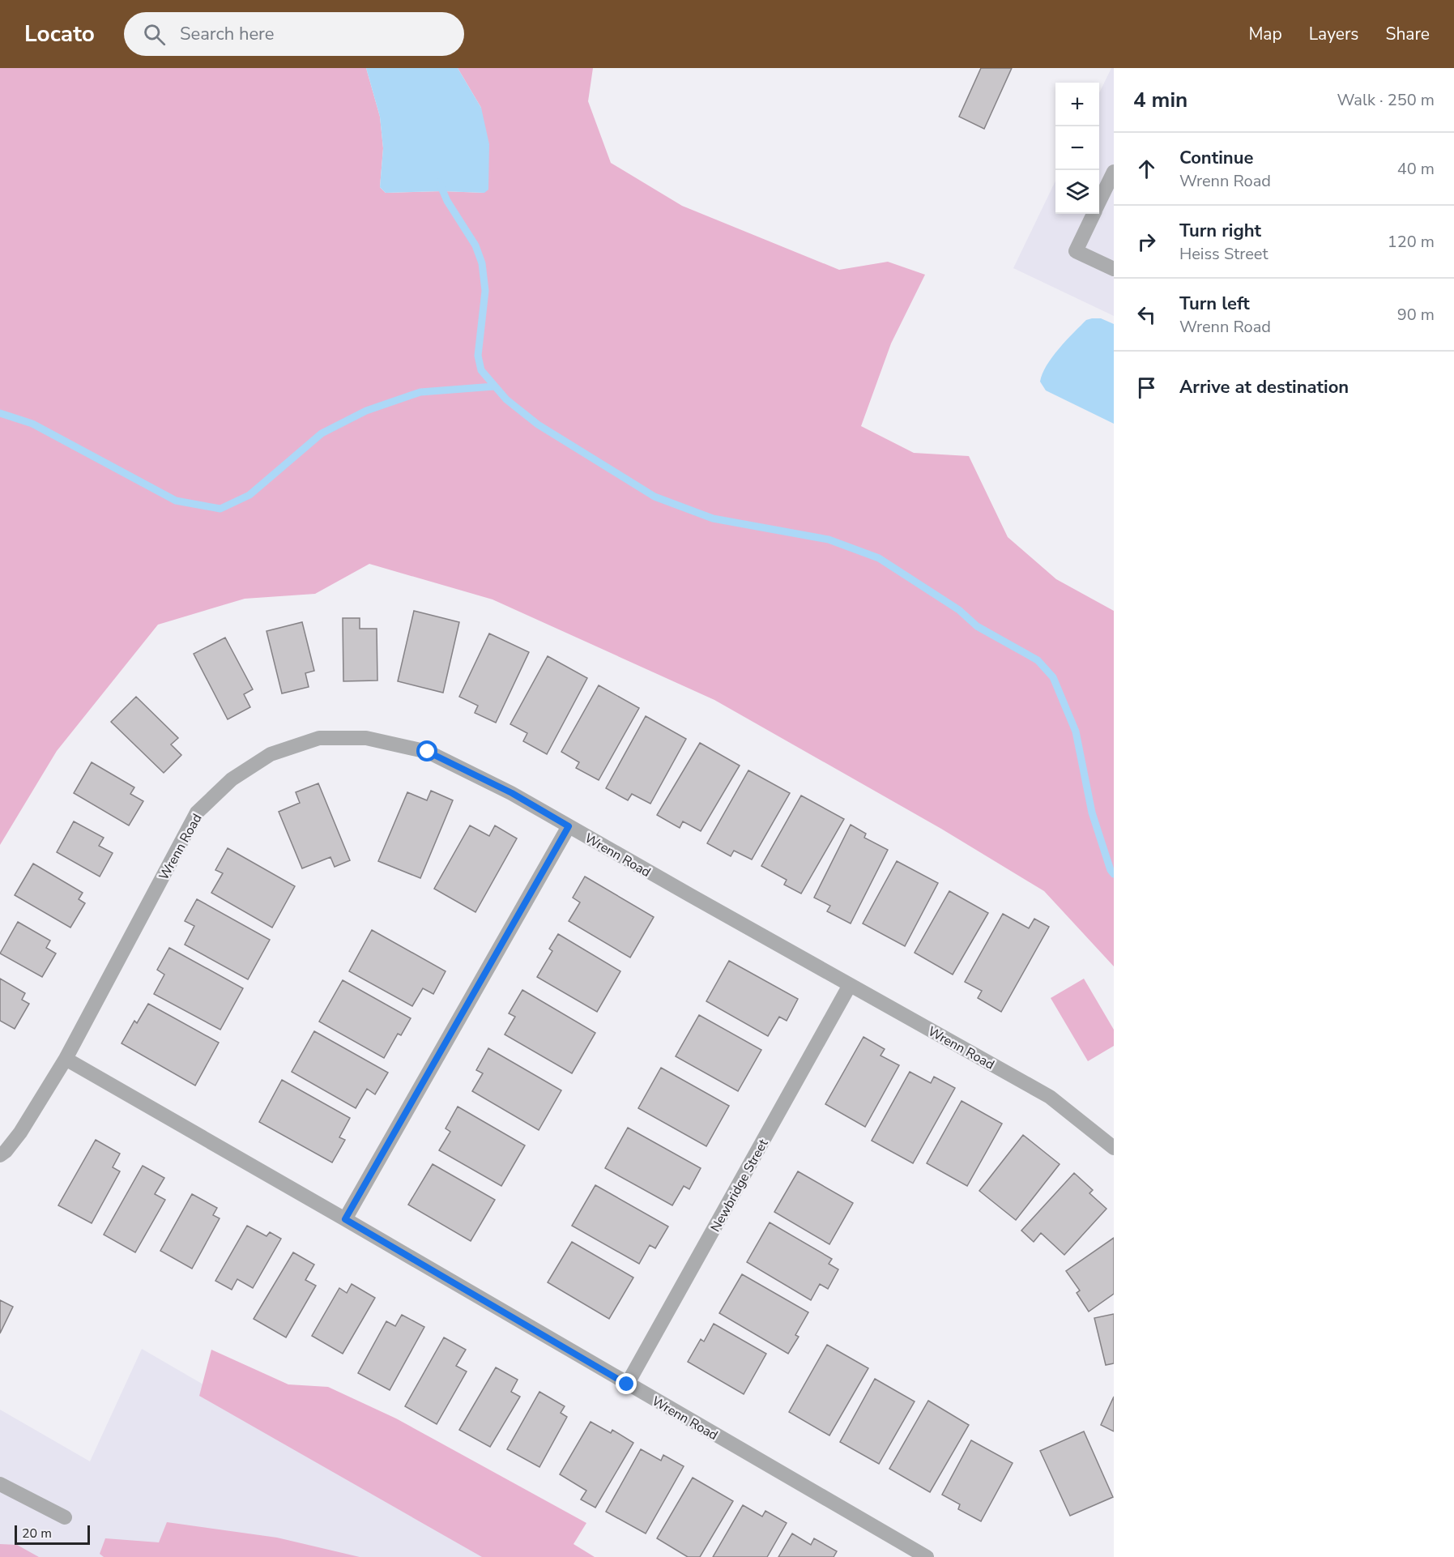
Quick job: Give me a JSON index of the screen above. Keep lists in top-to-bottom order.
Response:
{
  "streets": {
    "street": ["Wrenn Road", "Newbridge Street"]
  },
  "crossings": [
    ["Wrenn Road", "Newbridge Street"]
  ],
  "scale_bar": "20 m",
  "page": {
    "header": "Locato",
    "search": "Search here",
    "nav": ["Map", "Layers", "Share"],
    "heading": ["4 min", "Walk · 250 m"],
    "map_buttons": ["+", "−"],
    "list": [
      ["Continue", "Wrenn Road", "40 m"],
      ["Turn right", "Heiss Street", "120 m"],
      ["Turn left", "Wrenn Road", "90 m"],
      "Arrive at destination"
    ],
    "scale": "20 m"
  }
}
